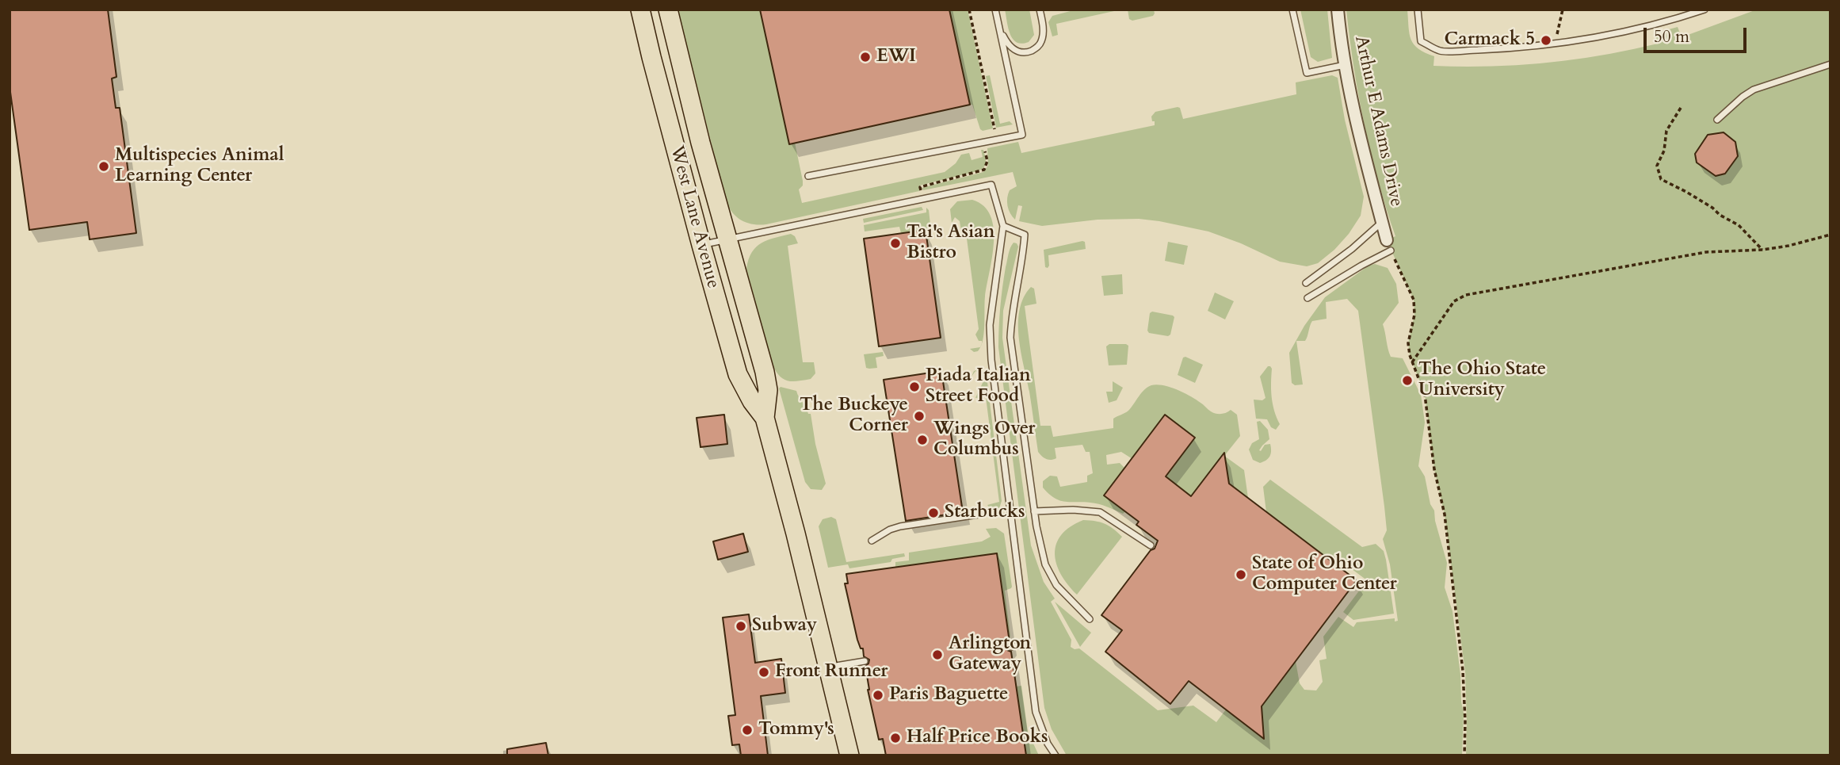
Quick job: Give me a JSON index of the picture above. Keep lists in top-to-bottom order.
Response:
{
  "streets": {
    "main road": ["West Lane Avenue"],
    "street": ["Arthur E Adams Drive"]
  },
  "places": [
    "Carmack 5",
    "EWI",
    "Multispecies Animal Learning Center",
    "Tai's Asian Bistro",
    "The Ohio State University",
    "Piada Italian Street Food",
    "The Buckeye Corner",
    "Wings Over Columbus",
    "Starbucks",
    "State of Ohio Computer Center",
    "Subway",
    "Arlington Gateway",
    "Front Runner",
    "Paris Baguette",
    "Tommy's",
    "Half Price Books"
  ],
  "scale_bar": "50 m"
}
